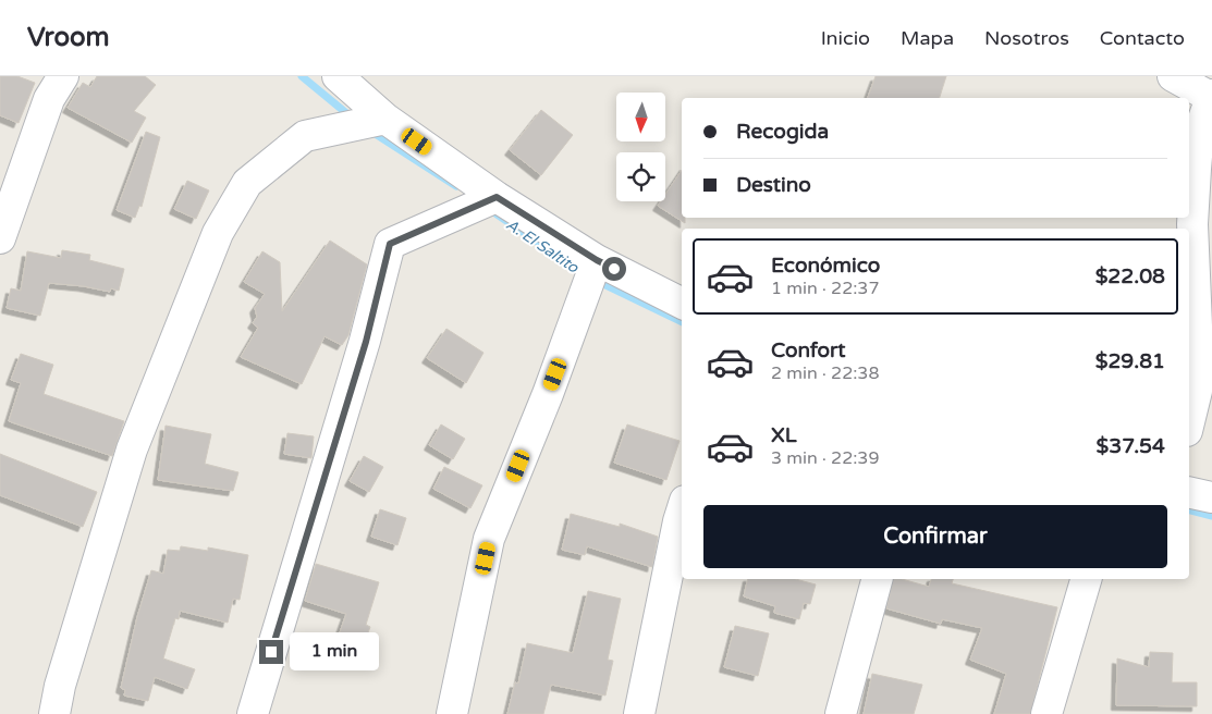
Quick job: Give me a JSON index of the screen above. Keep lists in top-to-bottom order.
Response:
{
  "water": ["A. El Saltito"],
  "north": "bottom",
  "page": {
    "header": "Vroom",
    "nav": [
      "Inicio",
      "Mapa",
      "Nosotros",
      "Contacto"
    ],
    "banner": ["Recogida", "Destino"],
    "list": [
      {
        "name": "Económico",
        "note": "1 min · 22:37",
        "value": "$22.08"
      },
      {
        "name": "Confort",
        "note": "2 min · 22:38",
        "value": "$29.81"
      },
      {
        "name": "XL",
        "note": "3 min · 22:39",
        "value": "$37.54"
      }
    ],
    "buttons": "Confirmar",
    "bubble": "1 min"
  }
}
